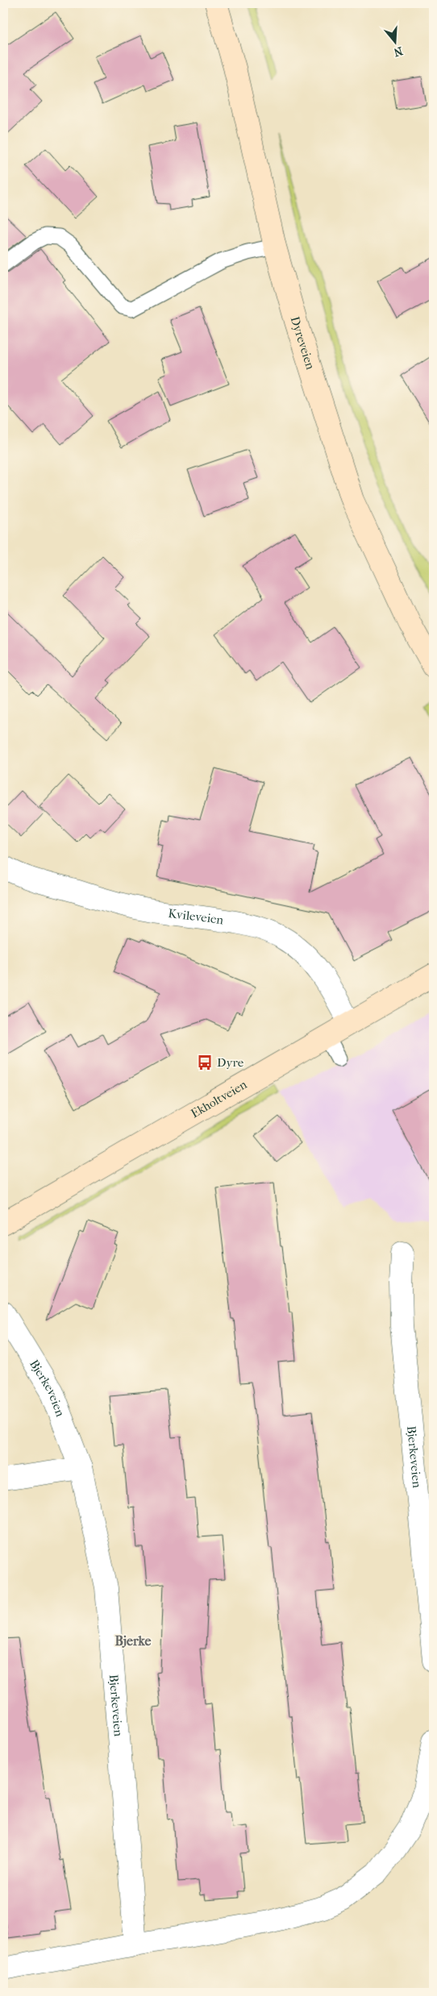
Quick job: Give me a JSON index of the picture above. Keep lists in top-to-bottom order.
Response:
{
  "streets": {
    "main road": ["Dyreveien", "Ekholtveien"],
    "street": ["Kvileveien", "Bjerkeveien"]
  },
  "crossings": [
    ["Kvileveien", "Ekholtveien"]
  ],
  "districts": ["Bjerke"],
  "places": {
    "bus stop": ["Dyre"]
  },
  "north": "bottom"
}
